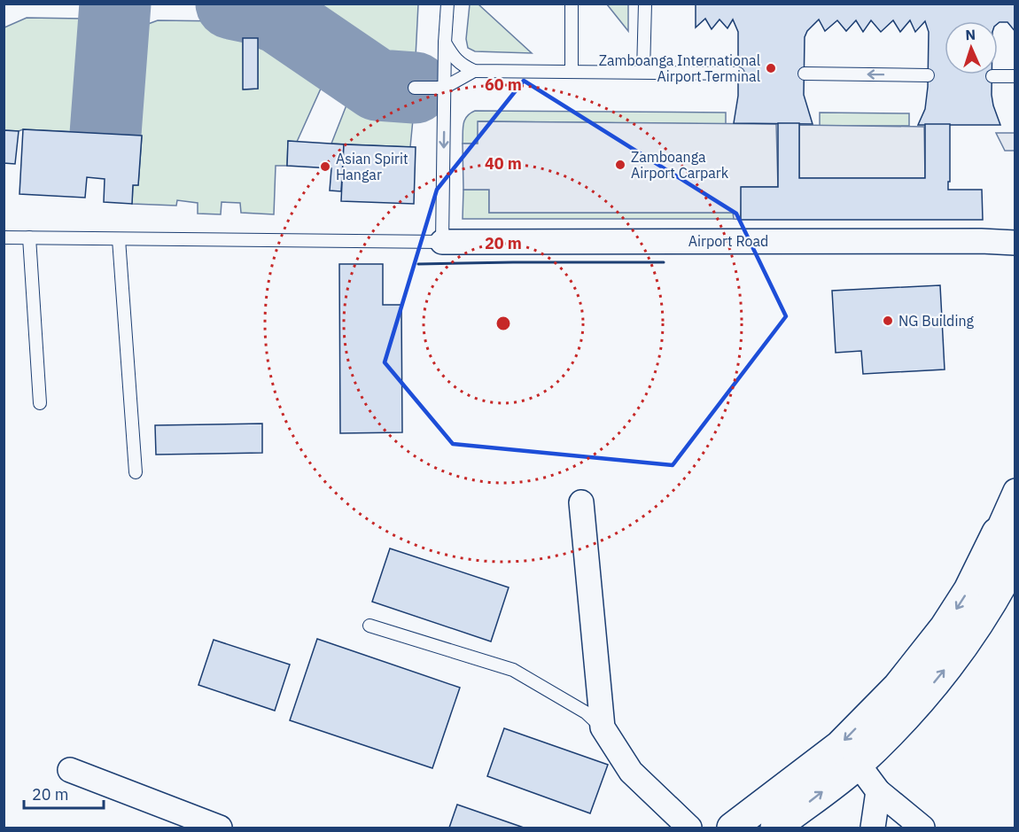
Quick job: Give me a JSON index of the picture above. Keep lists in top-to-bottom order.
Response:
{
  "streets": {
    "street": ["Airport Road"]
  },
  "places": [
    "Zamboanga International Airport Terminal",
    "Zamboanga Airport Carpark",
    "Asian Spirit Hangar",
    "NG Building"
  ],
  "scale_bar": "20 m",
  "north": "top",
  "rings": ["60 m", "40 m", "20 m"]
}
